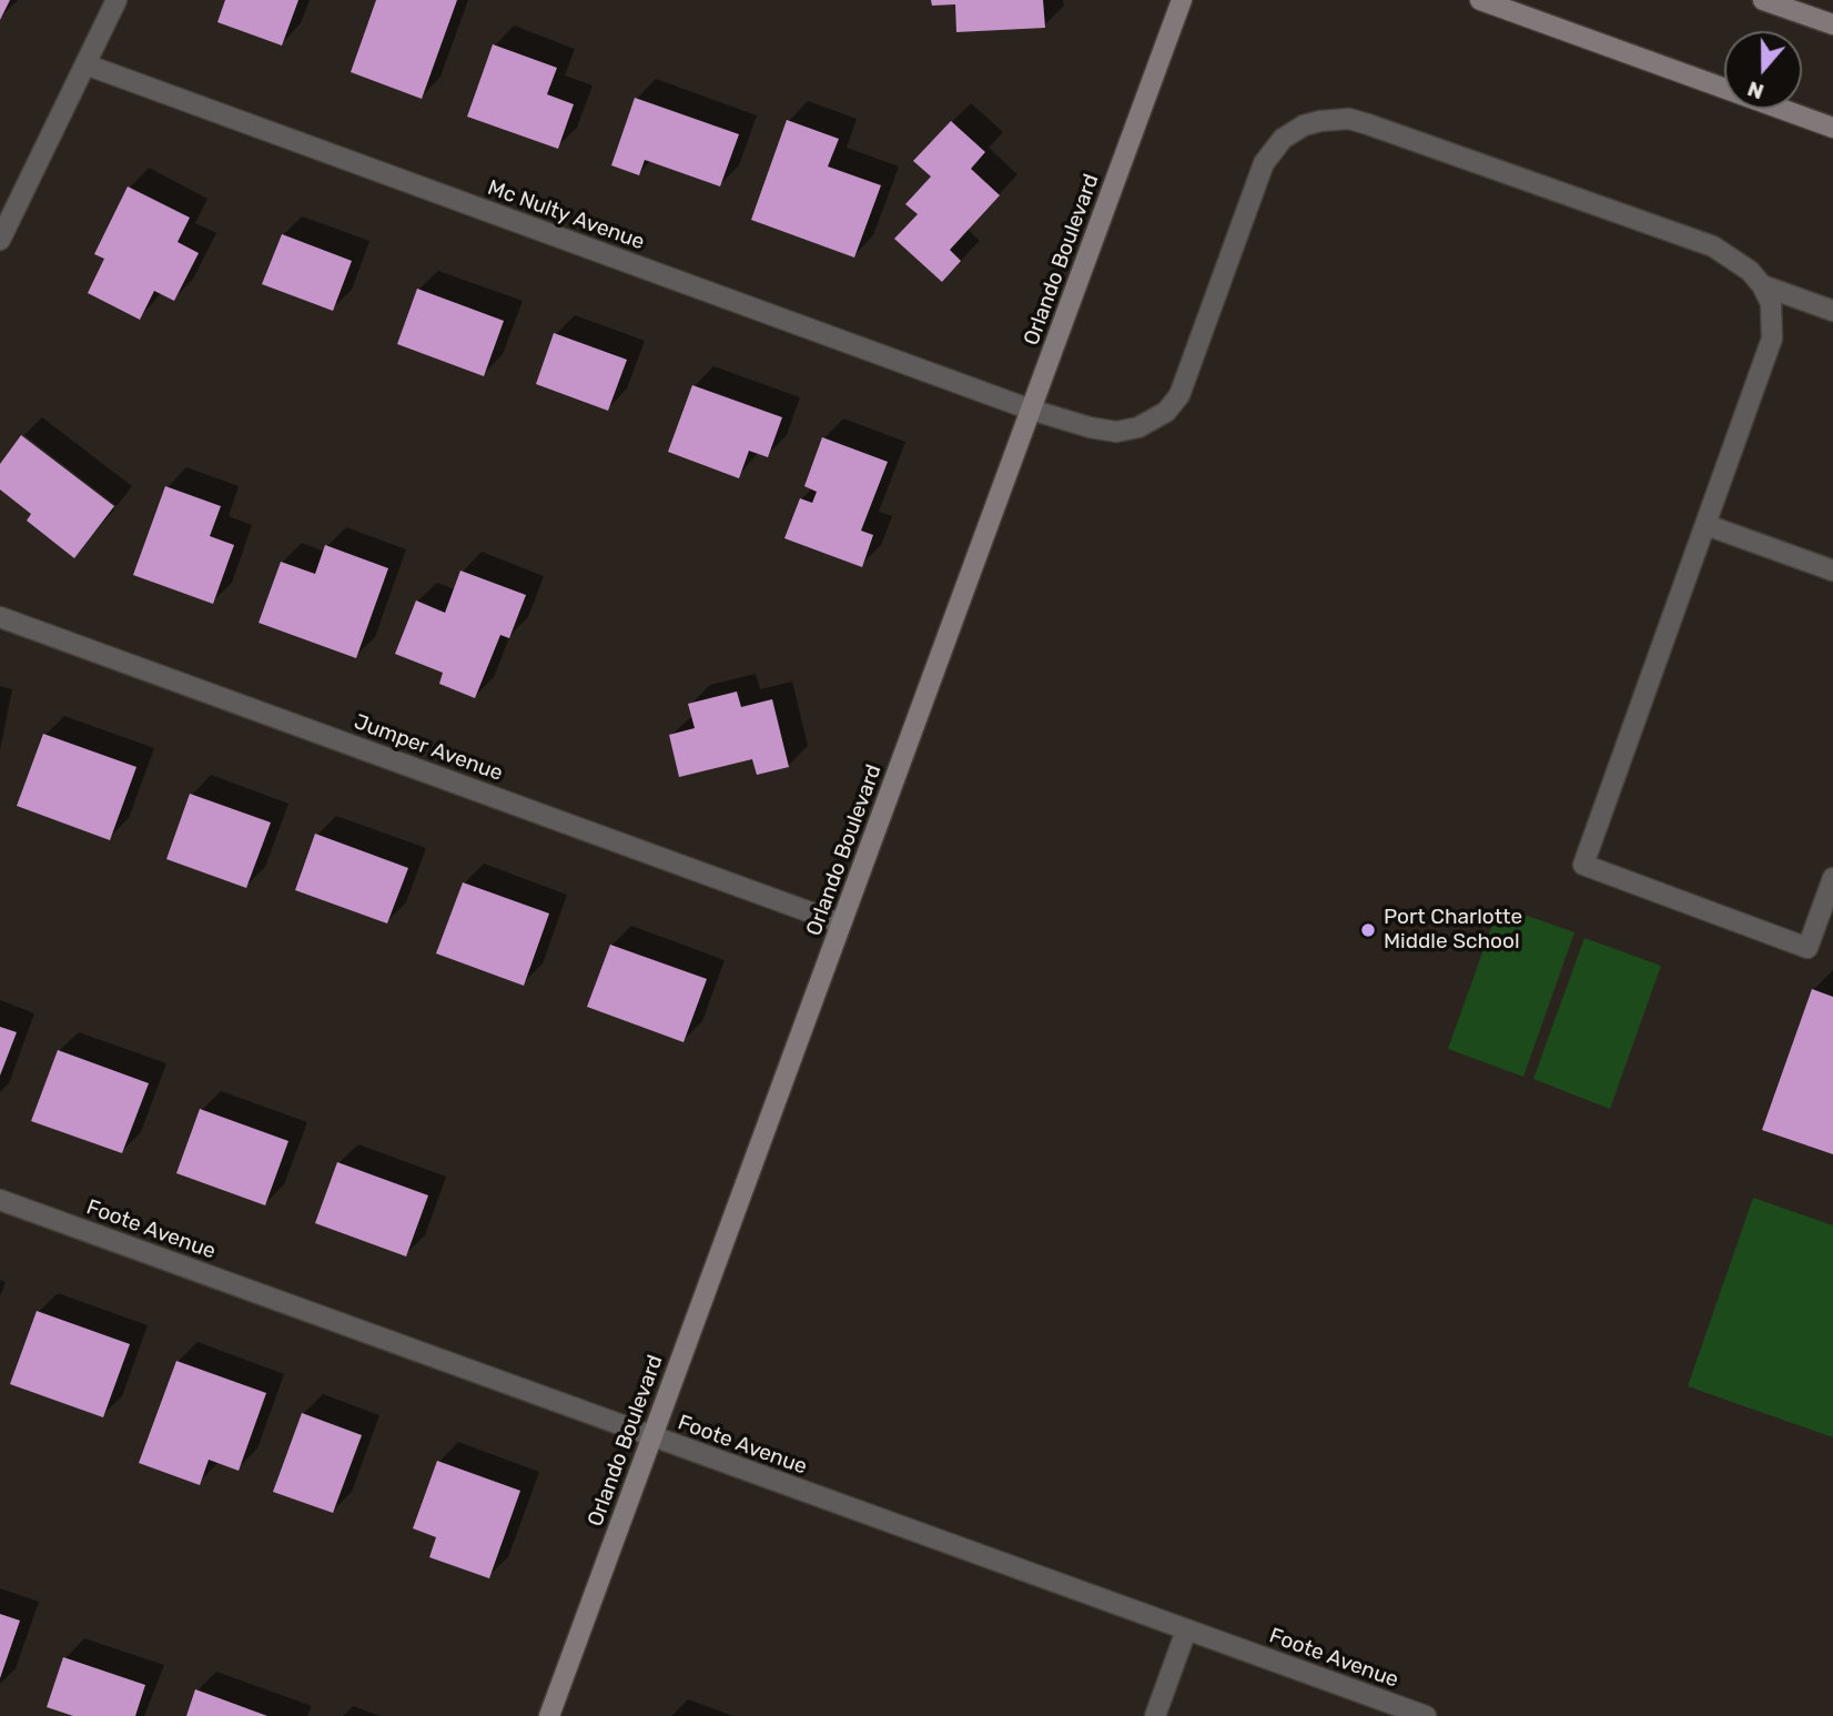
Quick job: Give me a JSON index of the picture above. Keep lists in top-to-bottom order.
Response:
{
  "streets": {
    "street": [
      "Mc Nulty Avenue",
      "Orlando Boulevard",
      "Jumper Avenue",
      "Foote Avenue"
    ]
  },
  "crossings": [
    ["Mc Nulty Avenue", "Orlando Boulevard"],
    ["Orlando Boulevard", "Jumper Avenue"],
    ["Orlando Boulevard", "Foote Avenue"]
  ],
  "places": ["Port Charlotte Middle School"],
  "north": "bottom"
}
